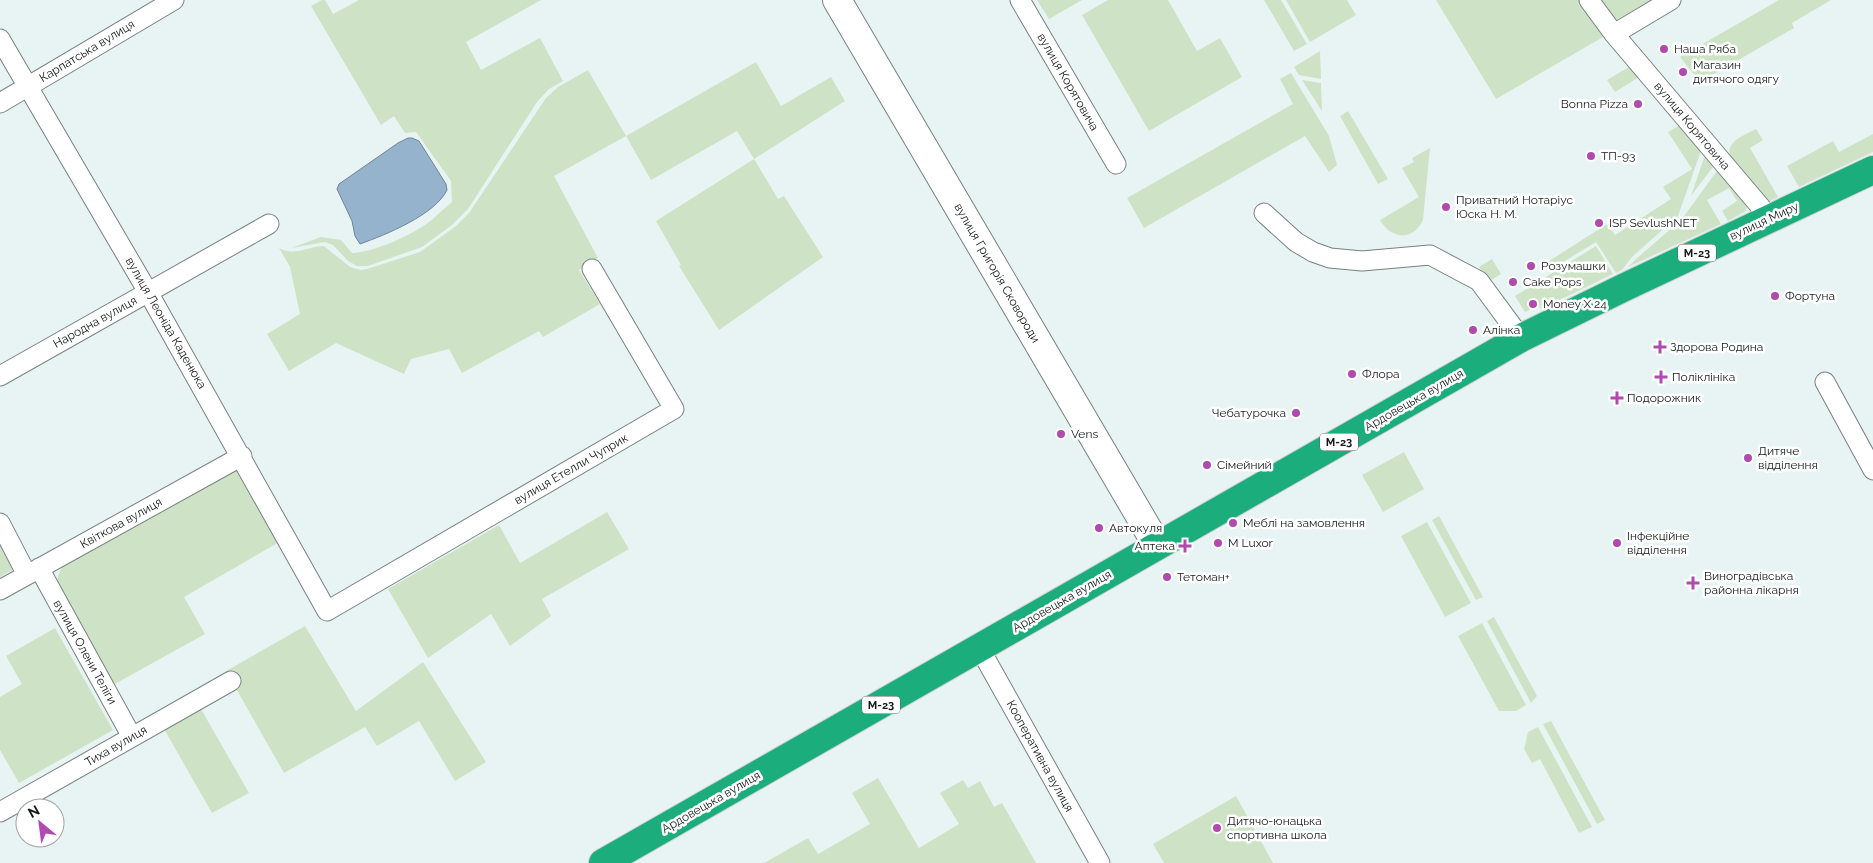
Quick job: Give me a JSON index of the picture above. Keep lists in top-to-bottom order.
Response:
{
  "streets": {
    "highway": ["вулиця Миру", "М-23", "Ардовецька вулиця"],
    "main road": ["вулиця Григорія Сковороди"],
    "street": [
      "Карпатська вулиця",
      "вулиця Корятовича",
      "Народна вулиця",
      "вулиця Леоніда Каденюка",
      "вулиця Етелли Чуприк",
      "Квіткова вулиця",
      "вулиця Олени Теліги",
      "Тиха вулиця",
      "Кооперативна вулиця"
    ]
  },
  "crossings": [
    ["Карпатська вулиця", "вулиця Леоніда Каденюка"],
    ["вулиця Корятовича", "вулиця Миру"],
    ["вулиця Миру", "Ардовецька вулиця"],
    ["вулиця Григорія Сковороди", "Ардовецька вулиця"],
    ["Народна вулиця", "вулиця Леоніда Каденюка"],
    ["вулиця Леоніда Каденюка", "вулиця Етелли Чуприк"],
    ["вулиця Леоніда Каденюка", "Квіткова вулиця"],
    ["Ардовецька вулиця", "Кооперативна вулиця"],
    ["Квіткова вулиця", "вулиця Олени Теліги"],
    ["вулиця Олени Теліги", "Тиха вулиця"]
  ],
  "places": {
    "other": [
      "Наша Ряба",
      "Магазин дитячого одягу",
      "Bonna Pizza",
      "ТП-93",
      "Приватний Нотаріус Юска Н. М.",
      "ISP SevlushNET",
      "Розумашки",
      "Cake Pops",
      "Фортуна",
      "Money X 24",
      "Алінка",
      "Флора",
      "Чебатурочка",
      "Vens",
      "Дитяче відділення",
      "Сімейний",
      "Меблі на замовлення",
      "Автокуля",
      "M Luxor",
      "Інфекційне відділення",
      "Тетоман+",
      "Дитячо-юнацька спортивна школа"
    ],
    "health": [
      "Здорова Родина",
      "Поліклініка",
      "Подорожник",
      "Аптека",
      "Виноградівська районна лікарня"
    ]
  },
  "north": "top left"
}
